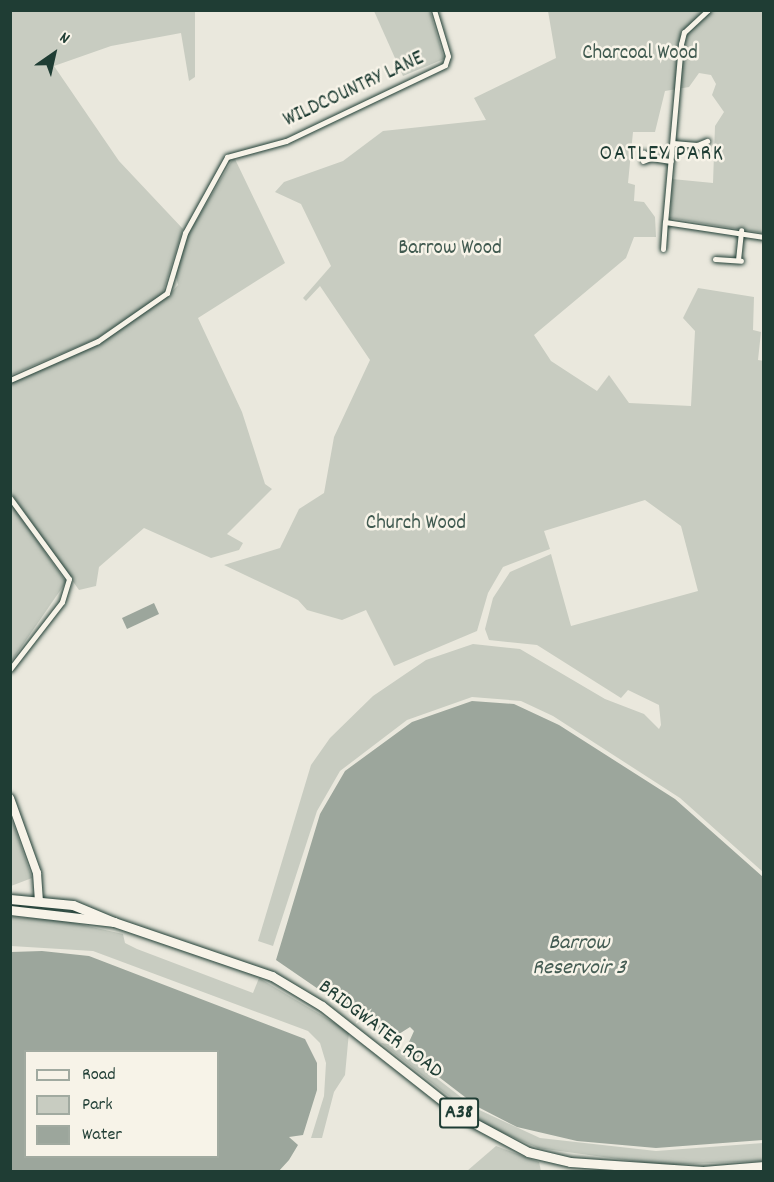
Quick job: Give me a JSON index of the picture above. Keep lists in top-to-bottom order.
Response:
{
  "streets": {
    "highway": ["BRIDGWATER ROAD", "A38"],
    "street": ["WILDCOUNTRY LANE"]
  },
  "districts": ["OATLEY PARK"],
  "water": ["Barrow Reservoir 3"],
  "parks": ["Charcoal Wood", "Barrow Wood", "Church Wood"],
  "legend": ["Road", "Park", "Water"],
  "north": "top right"
}
